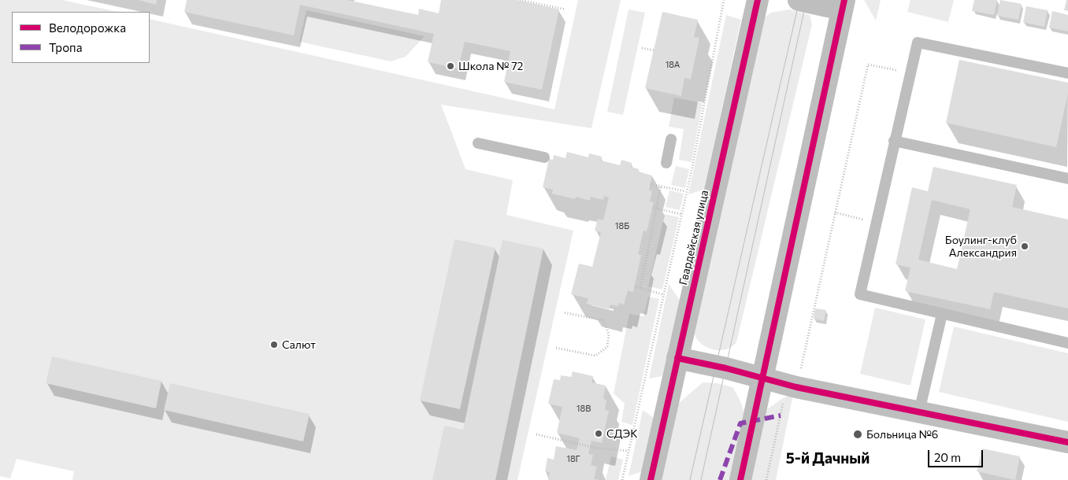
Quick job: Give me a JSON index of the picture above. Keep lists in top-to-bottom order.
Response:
{
  "streets": {
    "street": ["Гвардейская улица"]
  },
  "districts": ["5-й Дачный"],
  "places": [
    "Школа № 72",
    "Боулинг-клуб Александрия",
    "Салют",
    "СДЭК",
    "Больница №6"
  ],
  "house_numbers": [
    "18А",
    "18Б",
    "18В",
    "18Г"
  ],
  "legend": ["Велодорожка", "Тропа"],
  "scale_bar": "20 m"
}
